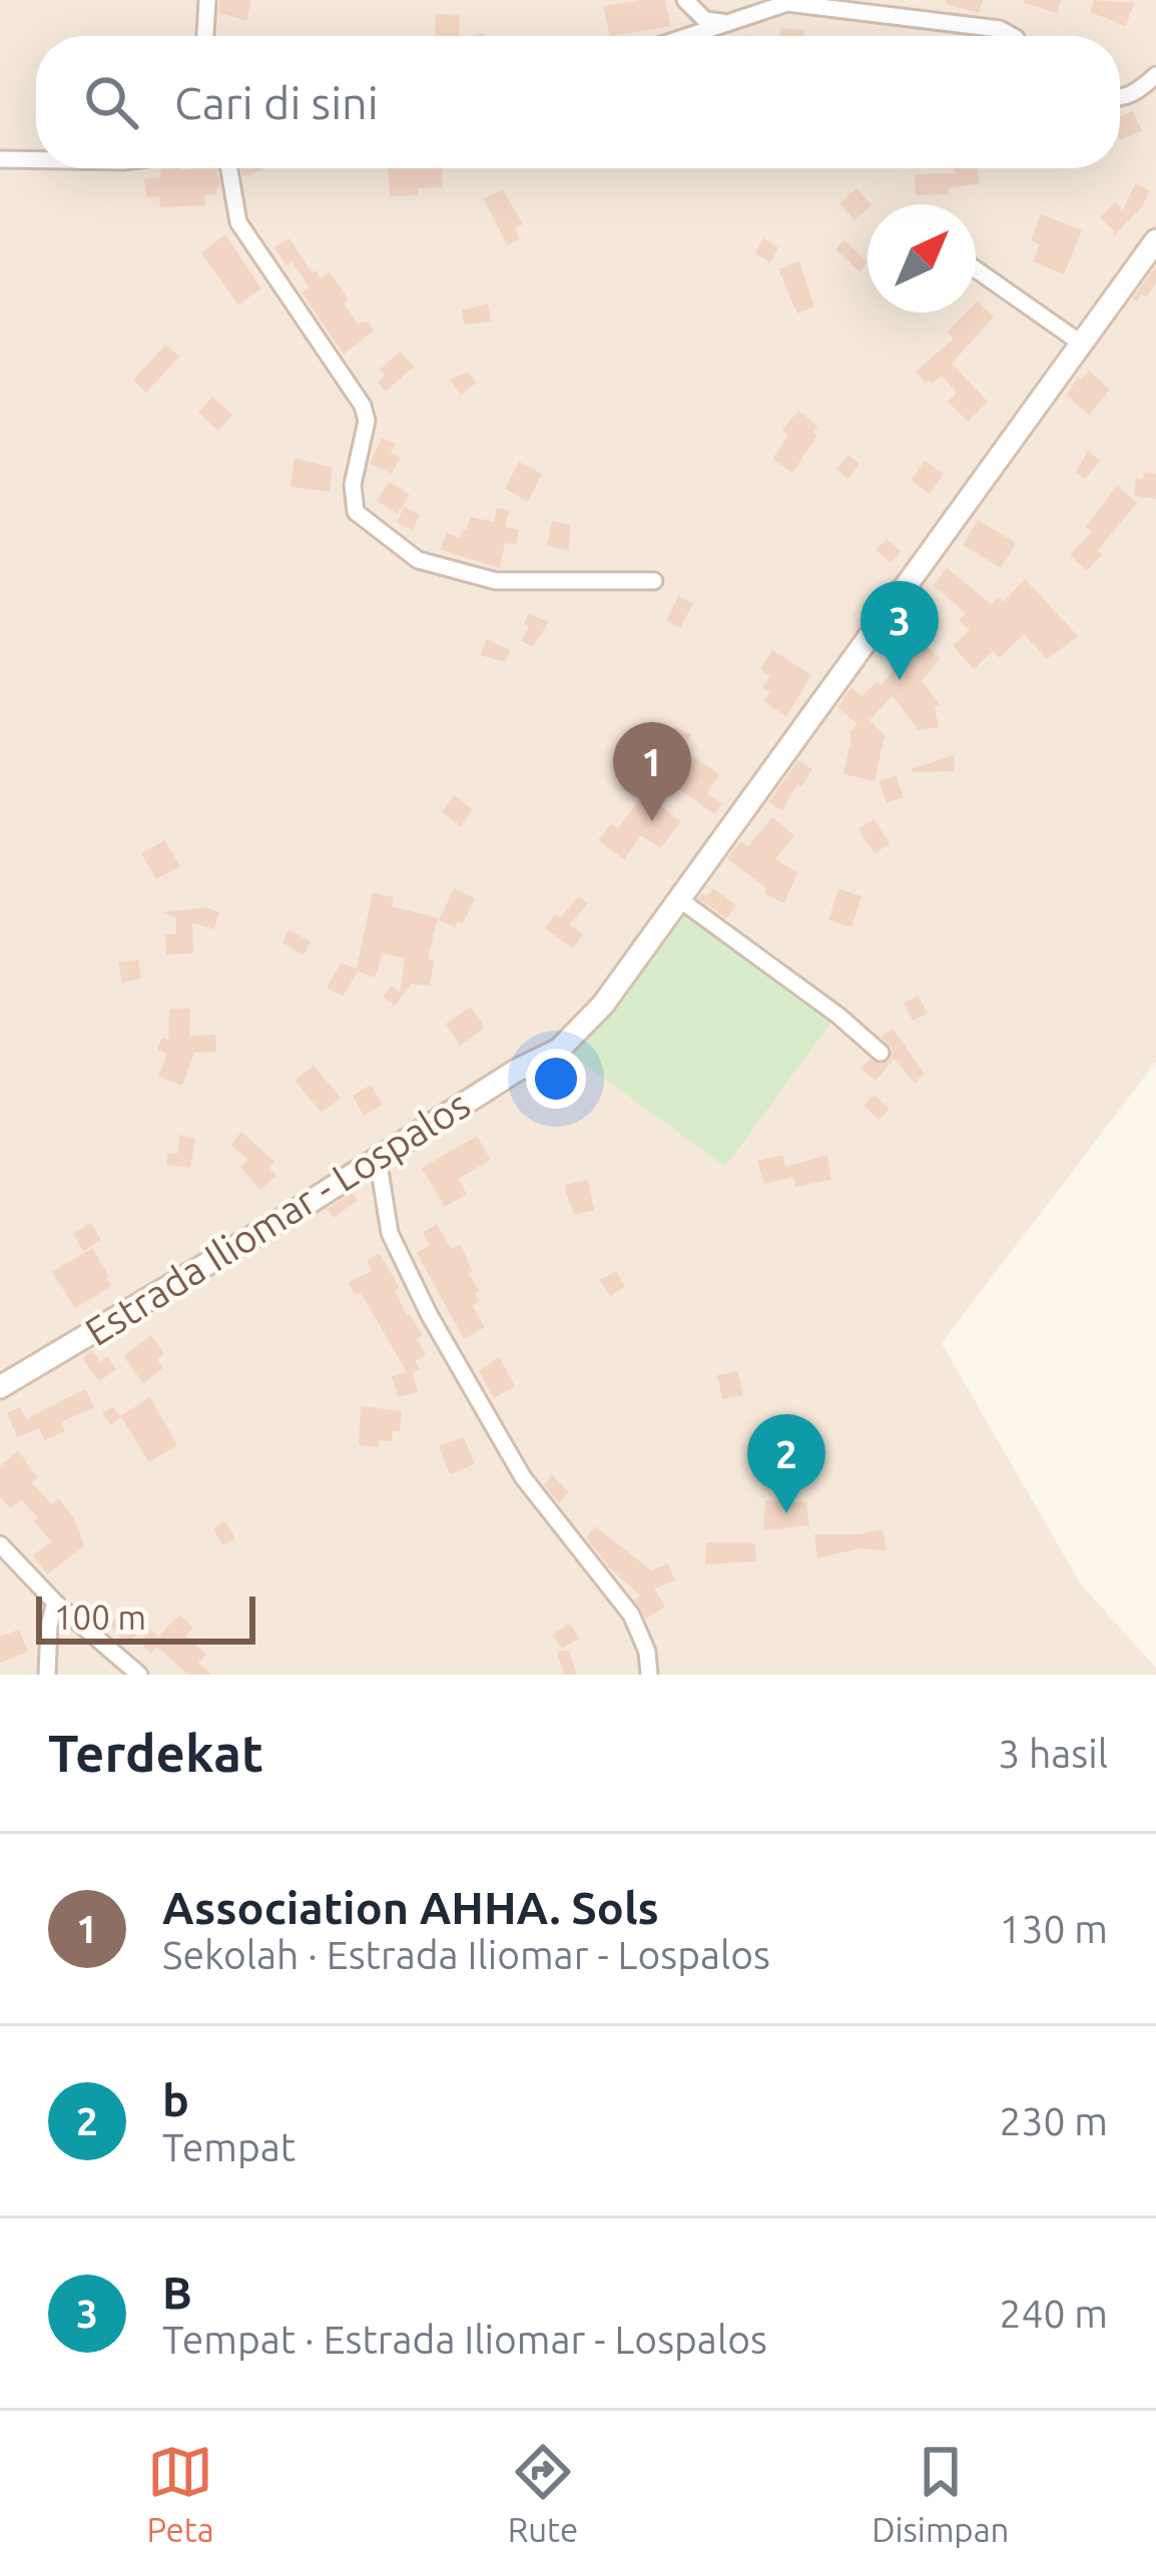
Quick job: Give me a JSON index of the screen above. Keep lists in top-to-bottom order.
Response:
{
  "streets": {
    "street": ["Estrada Iliomar - Lospalos"]
  },
  "scale_bar": "100 m",
  "north": "top right",
  "page": {
    "search": "Cari di sini",
    "pins": ["3", "1", "2"],
    "scale": "100 m",
    "heading": ["Terdekat", "3 hasil"],
    "list": [
      {
        "mark": "1",
        "name": "Association AHHA. Sols",
        "note": "Sekolah · Estrada Iliomar - Lospalos",
        "value": "130 m"
      },
      {
        "mark": "2",
        "name": "b",
        "note": "Tempat",
        "value": "230 m"
      },
      {
        "mark": "3",
        "name": "B",
        "note": "Tempat · Estrada Iliomar - Lospalos",
        "value": "240 m"
      }
    ],
    "nav": ["Peta", "Rute", "Disimpan"]
  }
}
